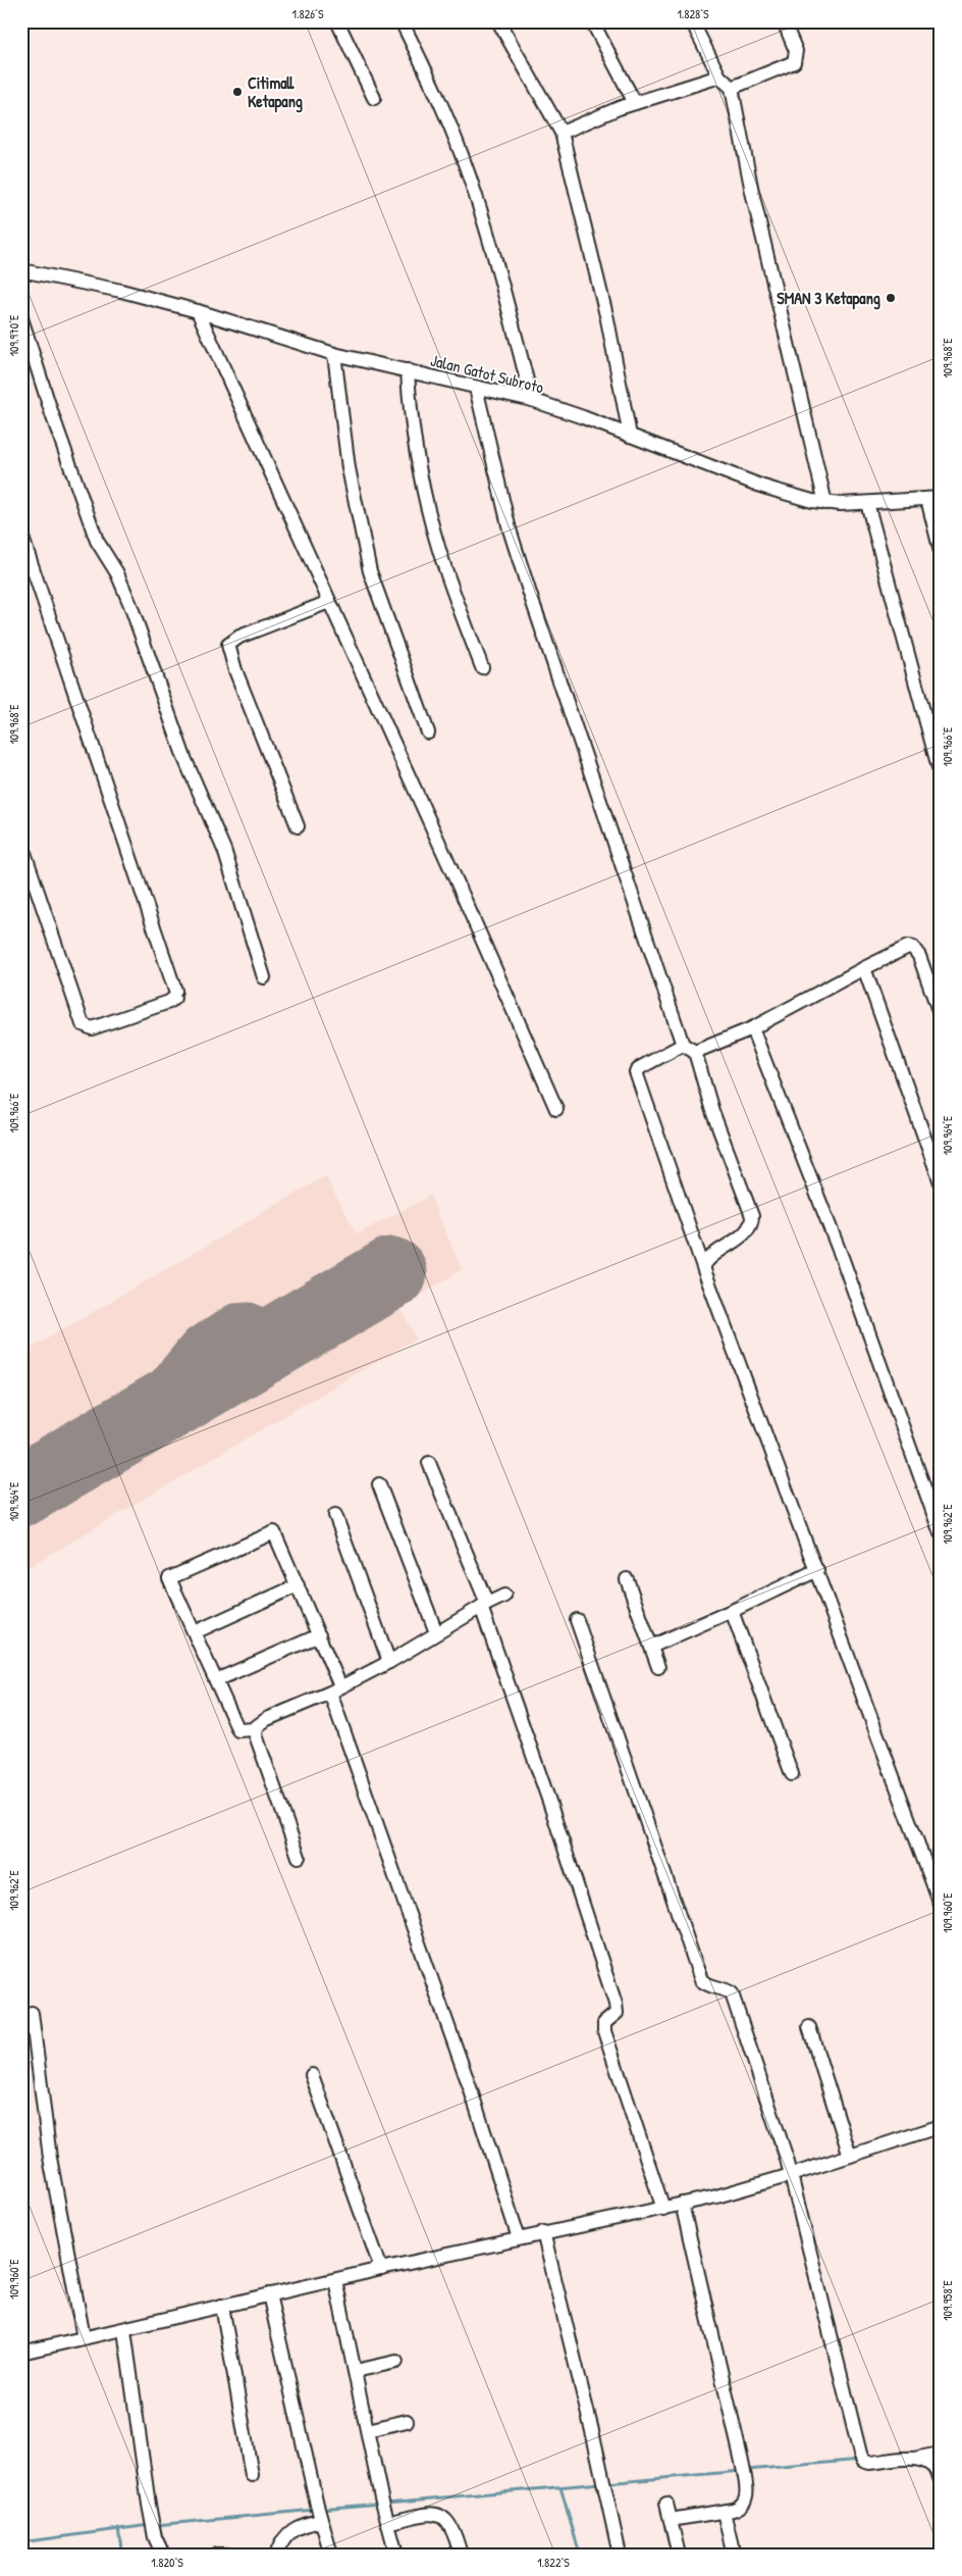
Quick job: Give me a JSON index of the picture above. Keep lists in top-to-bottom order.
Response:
{
  "streets": {
    "street": ["Jalan Gatot Subroto"]
  },
  "places": ["Citimall Ketapang", "SMAN 3 Ketapang"],
  "coordinates": [
    "1.826°S",
    "1.828°S",
    "109.970°E",
    "109.968°E",
    "109.966°E",
    "109.964°E",
    "109.962°E",
    "109.960°E",
    "109.958°E",
    "1.820°S",
    "1.822°S"
  ]
}
